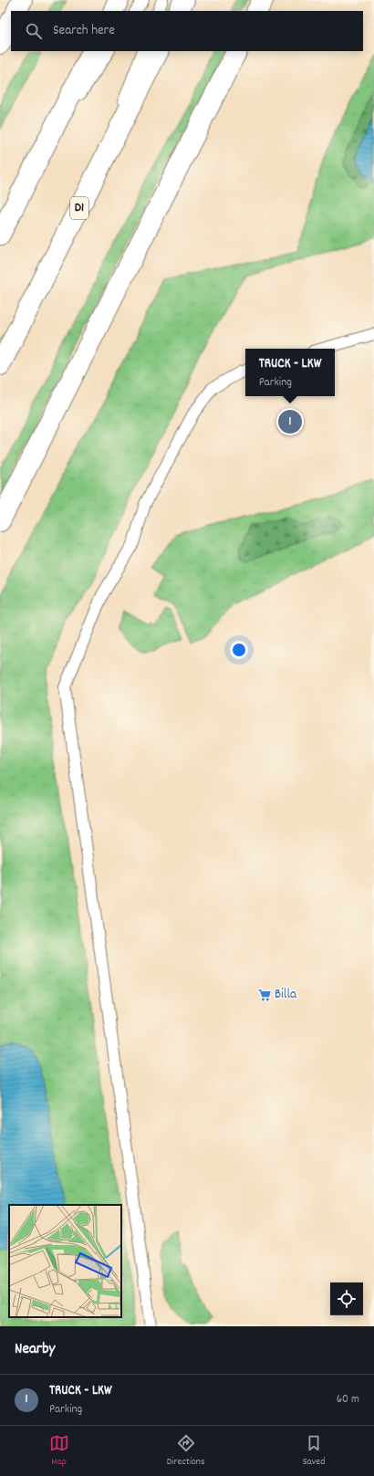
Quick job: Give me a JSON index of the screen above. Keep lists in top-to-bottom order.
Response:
{
  "streets": {
    "highway": ["D1"]
  },
  "places": {
    "supermarket": ["Billa"]
  },
  "page": {
    "search": "Search here",
    "popup": ["TRUCK - LKW", "Parking"],
    "pins": "1",
    "heading": "Nearby",
    "list": [
      {
        "mark": "1",
        "name": "TRUCK - LKW",
        "note": "Parking",
        "value": "60 m"
      }
    ],
    "nav": ["Map", "Directions", "Saved"]
  }
}
